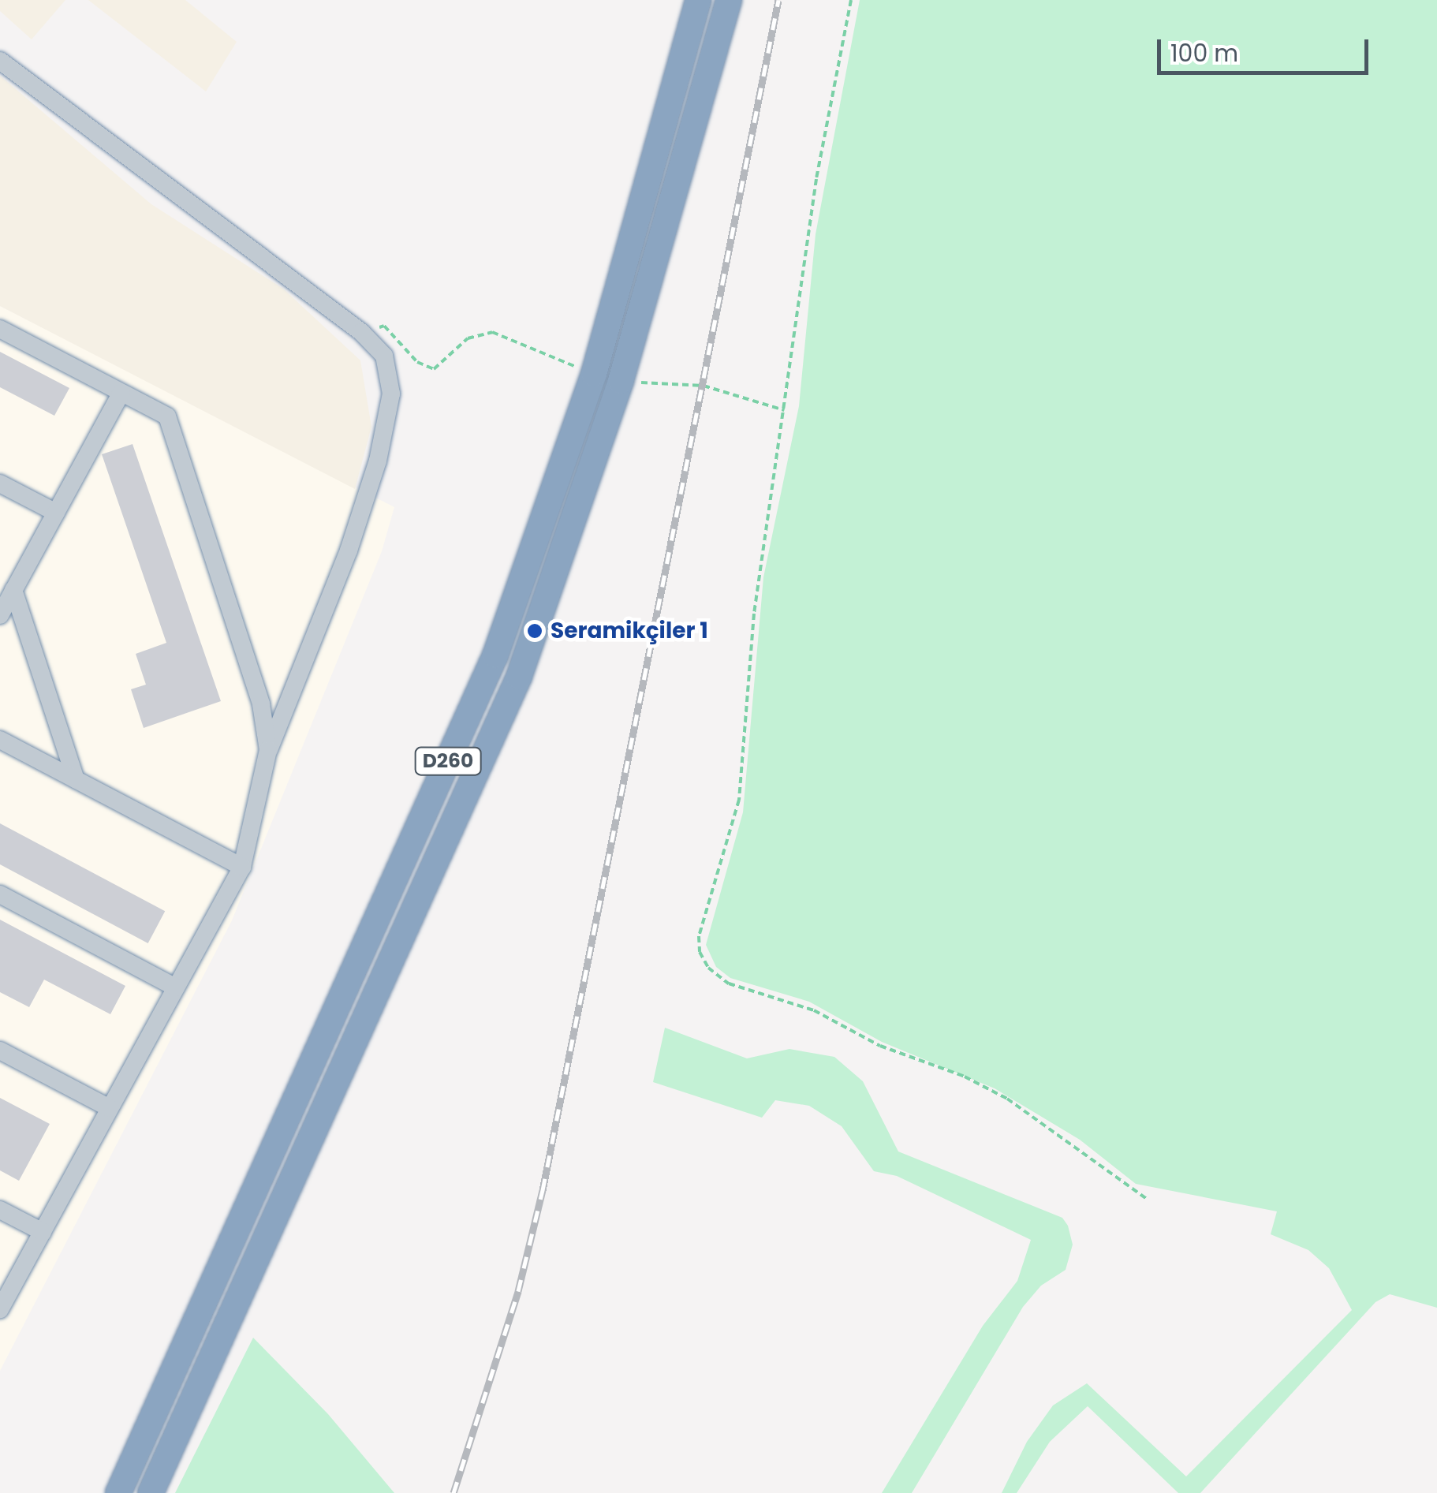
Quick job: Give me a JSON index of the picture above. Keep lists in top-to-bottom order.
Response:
{
  "streets": {
    "highway": ["D260"]
  },
  "places": ["Seramikçiler 1"],
  "scale_bar": "100 m"
}
